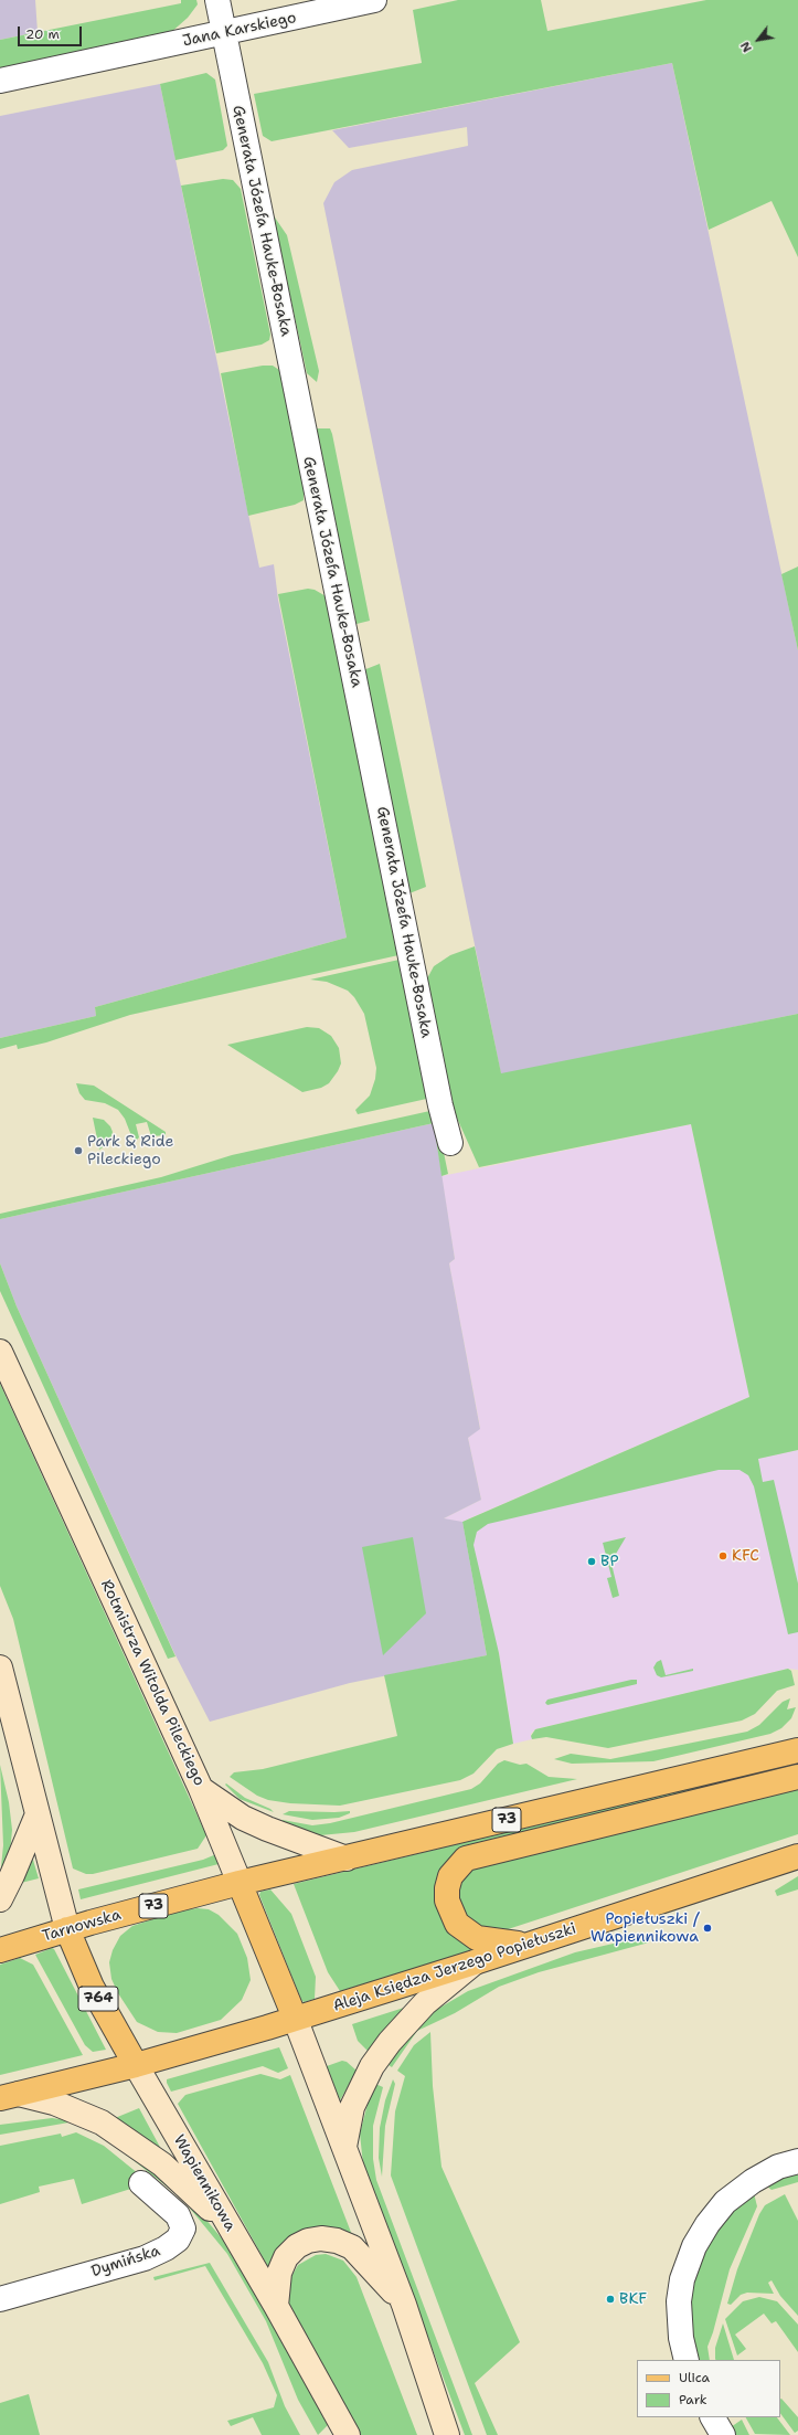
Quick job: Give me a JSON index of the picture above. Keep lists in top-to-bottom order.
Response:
{
  "streets": {
    "main road": [
      "Rotmistrza Witolda Pileckiego",
      "73",
      "Tarnowska",
      "Aleja Księdza Jerzego Popiełuszki",
      "764",
      "Wapiennikowa"
    ],
    "street": ["Jana Karskiego", "Generała Józefa Hauke-Bosaka", "Dymińska"]
  },
  "crossings": [
    ["Jana Karskiego", "Generała Józefa Hauke-Bosaka"],
    ["Rotmistrza Witolda Pileckiego", "73"],
    ["Rotmistrza Witolda Pileckiego", "Tarnowska"],
    ["Rotmistrza Witolda Pileckiego", "Aleja Księdza Jerzego Popiełuszki"],
    ["73", "Tarnowska"],
    ["Tarnowska", "764"],
    ["Tarnowska", "Wapiennikowa"],
    ["Aleja Księdza Jerzego Popiełuszki", "Wapiennikowa"],
    ["764", "Wapiennikowa"]
  ],
  "places": [
    "Park & Ride Pileckiego",
    "KFC",
    "BP",
    "Popiełuszki / Wapiennikowa",
    "BKF"
  ],
  "legend": ["Ulica", "Park"],
  "scale_bar": "20 m",
  "north": "bottom left"
}
